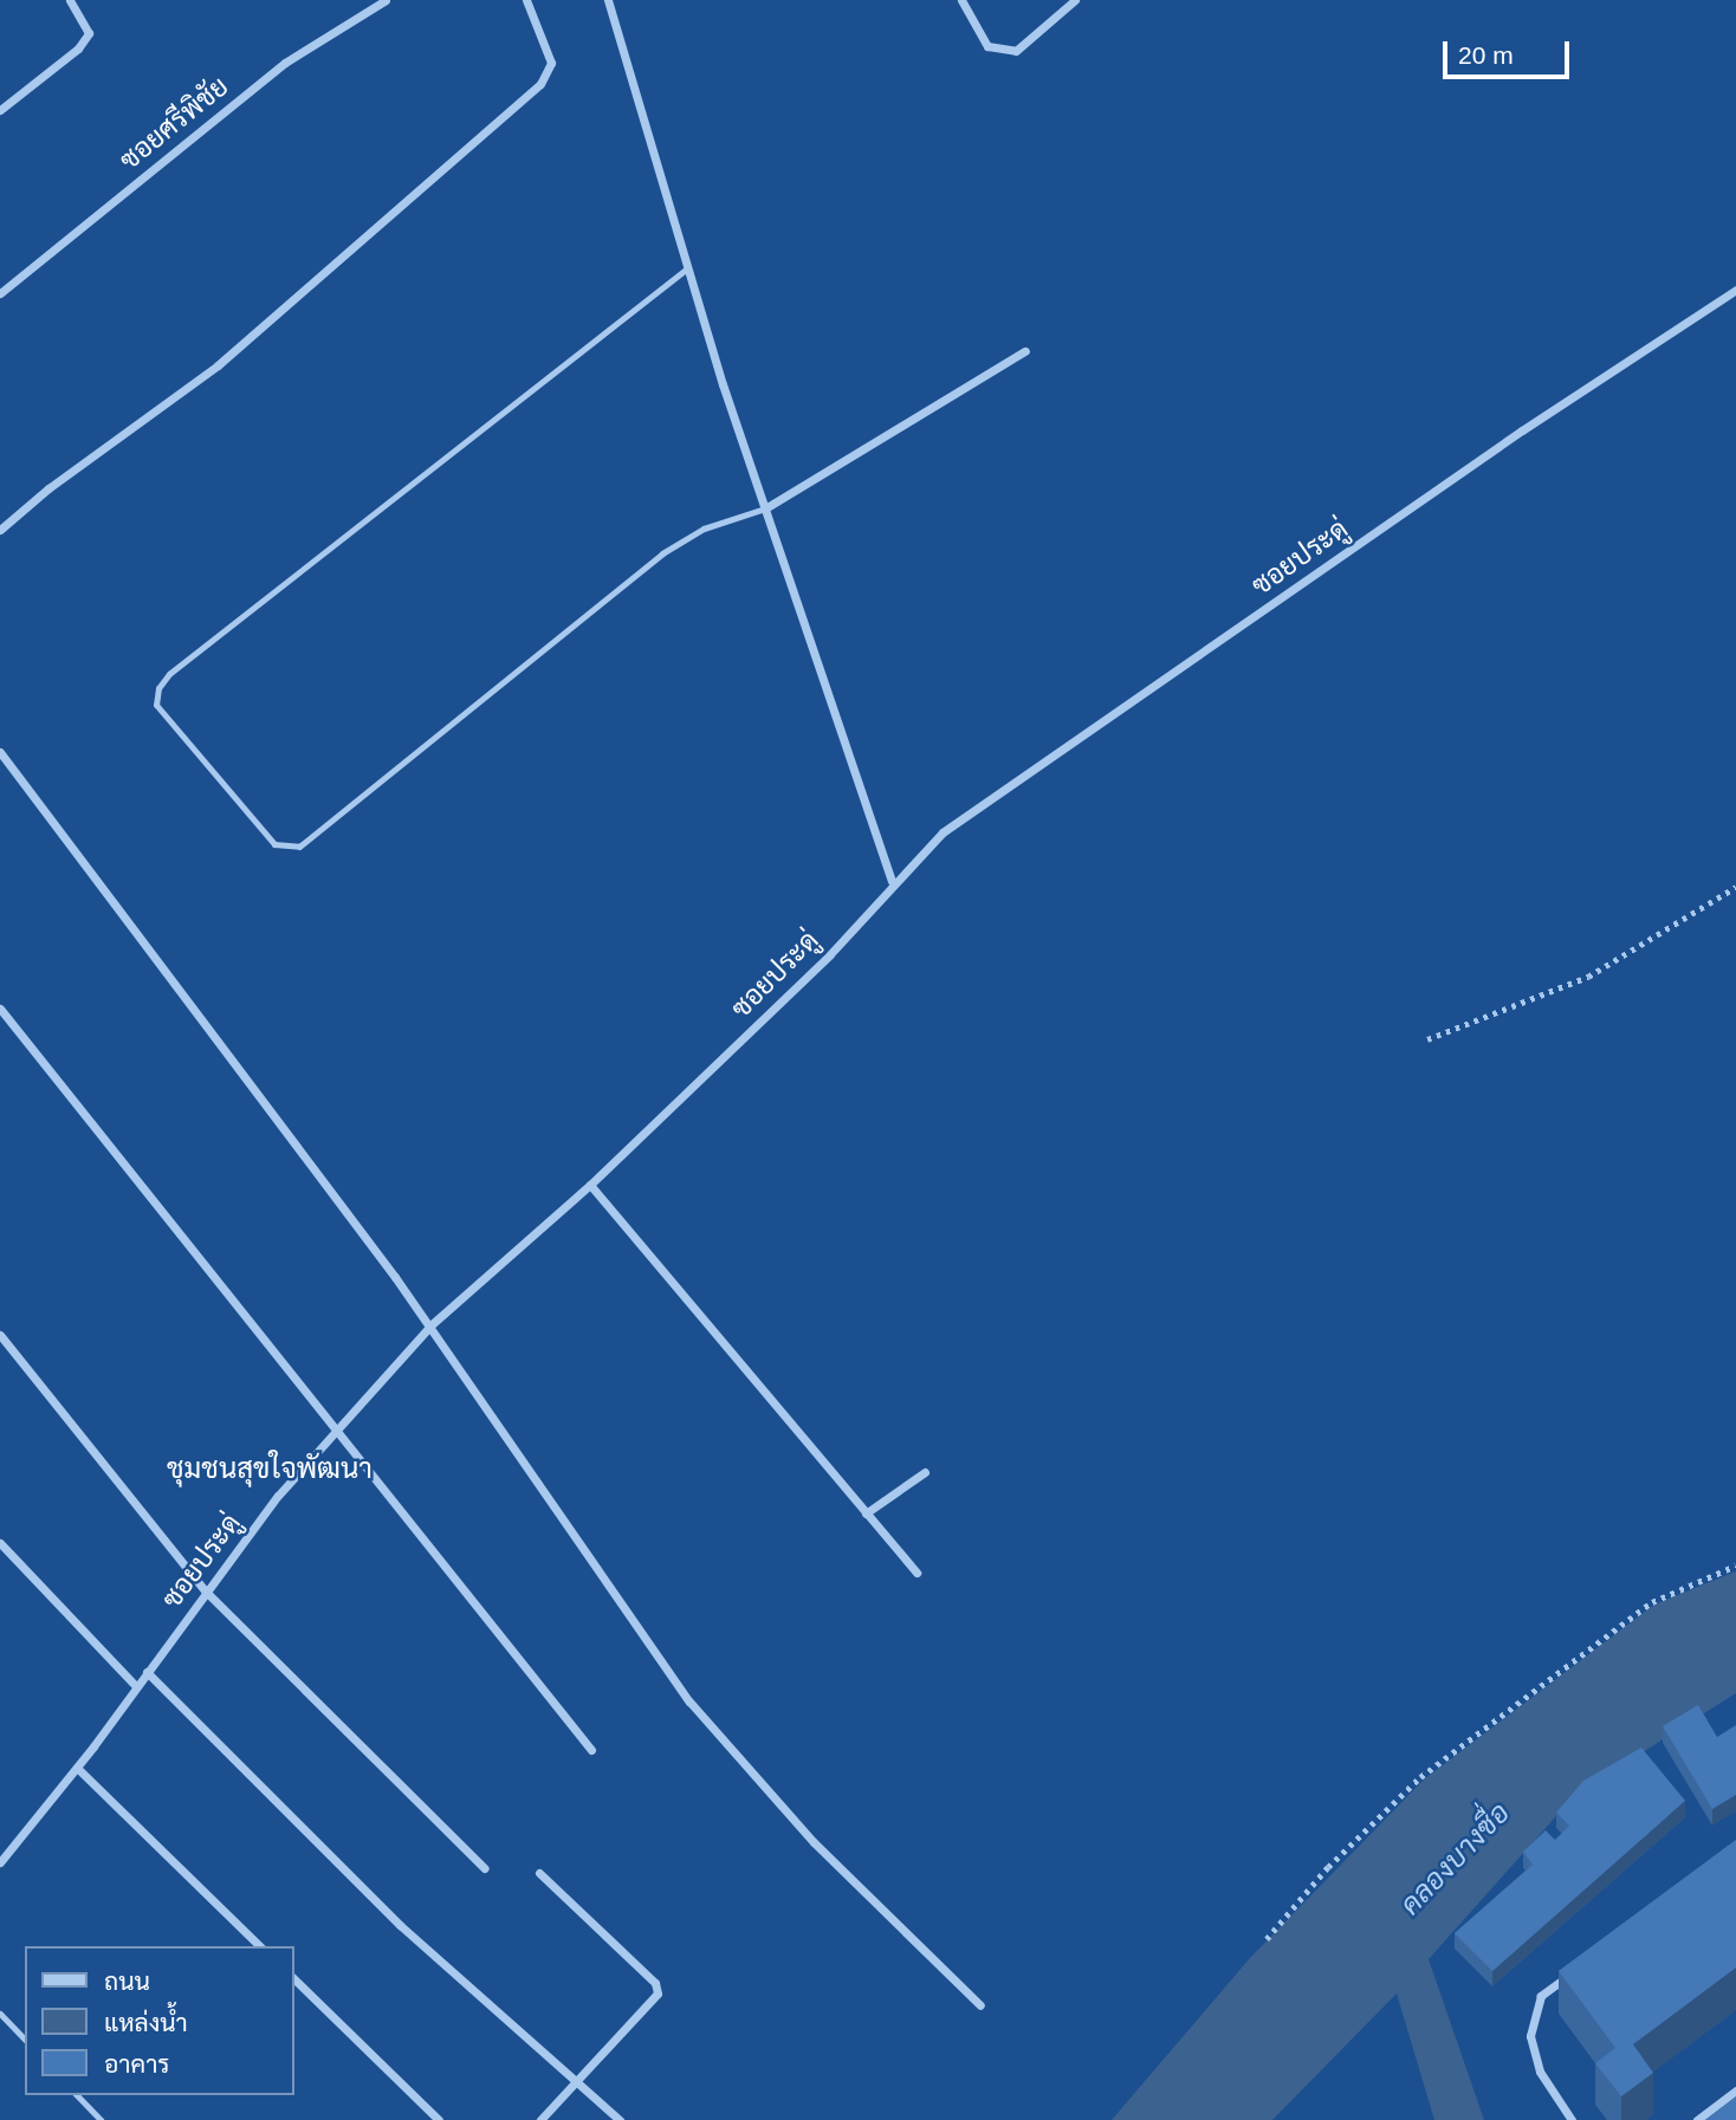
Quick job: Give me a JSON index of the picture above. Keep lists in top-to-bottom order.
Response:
{
  "streets": {
    "street": ["ซอยศรีพิชัย", "ซอยประดู่"]
  },
  "districts": ["ชุมชนสุขใจพัฒนา"],
  "water": ["คลองบางซื่อ"],
  "legend": ["ถนน", "แหล่งน้ำ", "อาคาร"],
  "scale_bar": "20 m"
}
